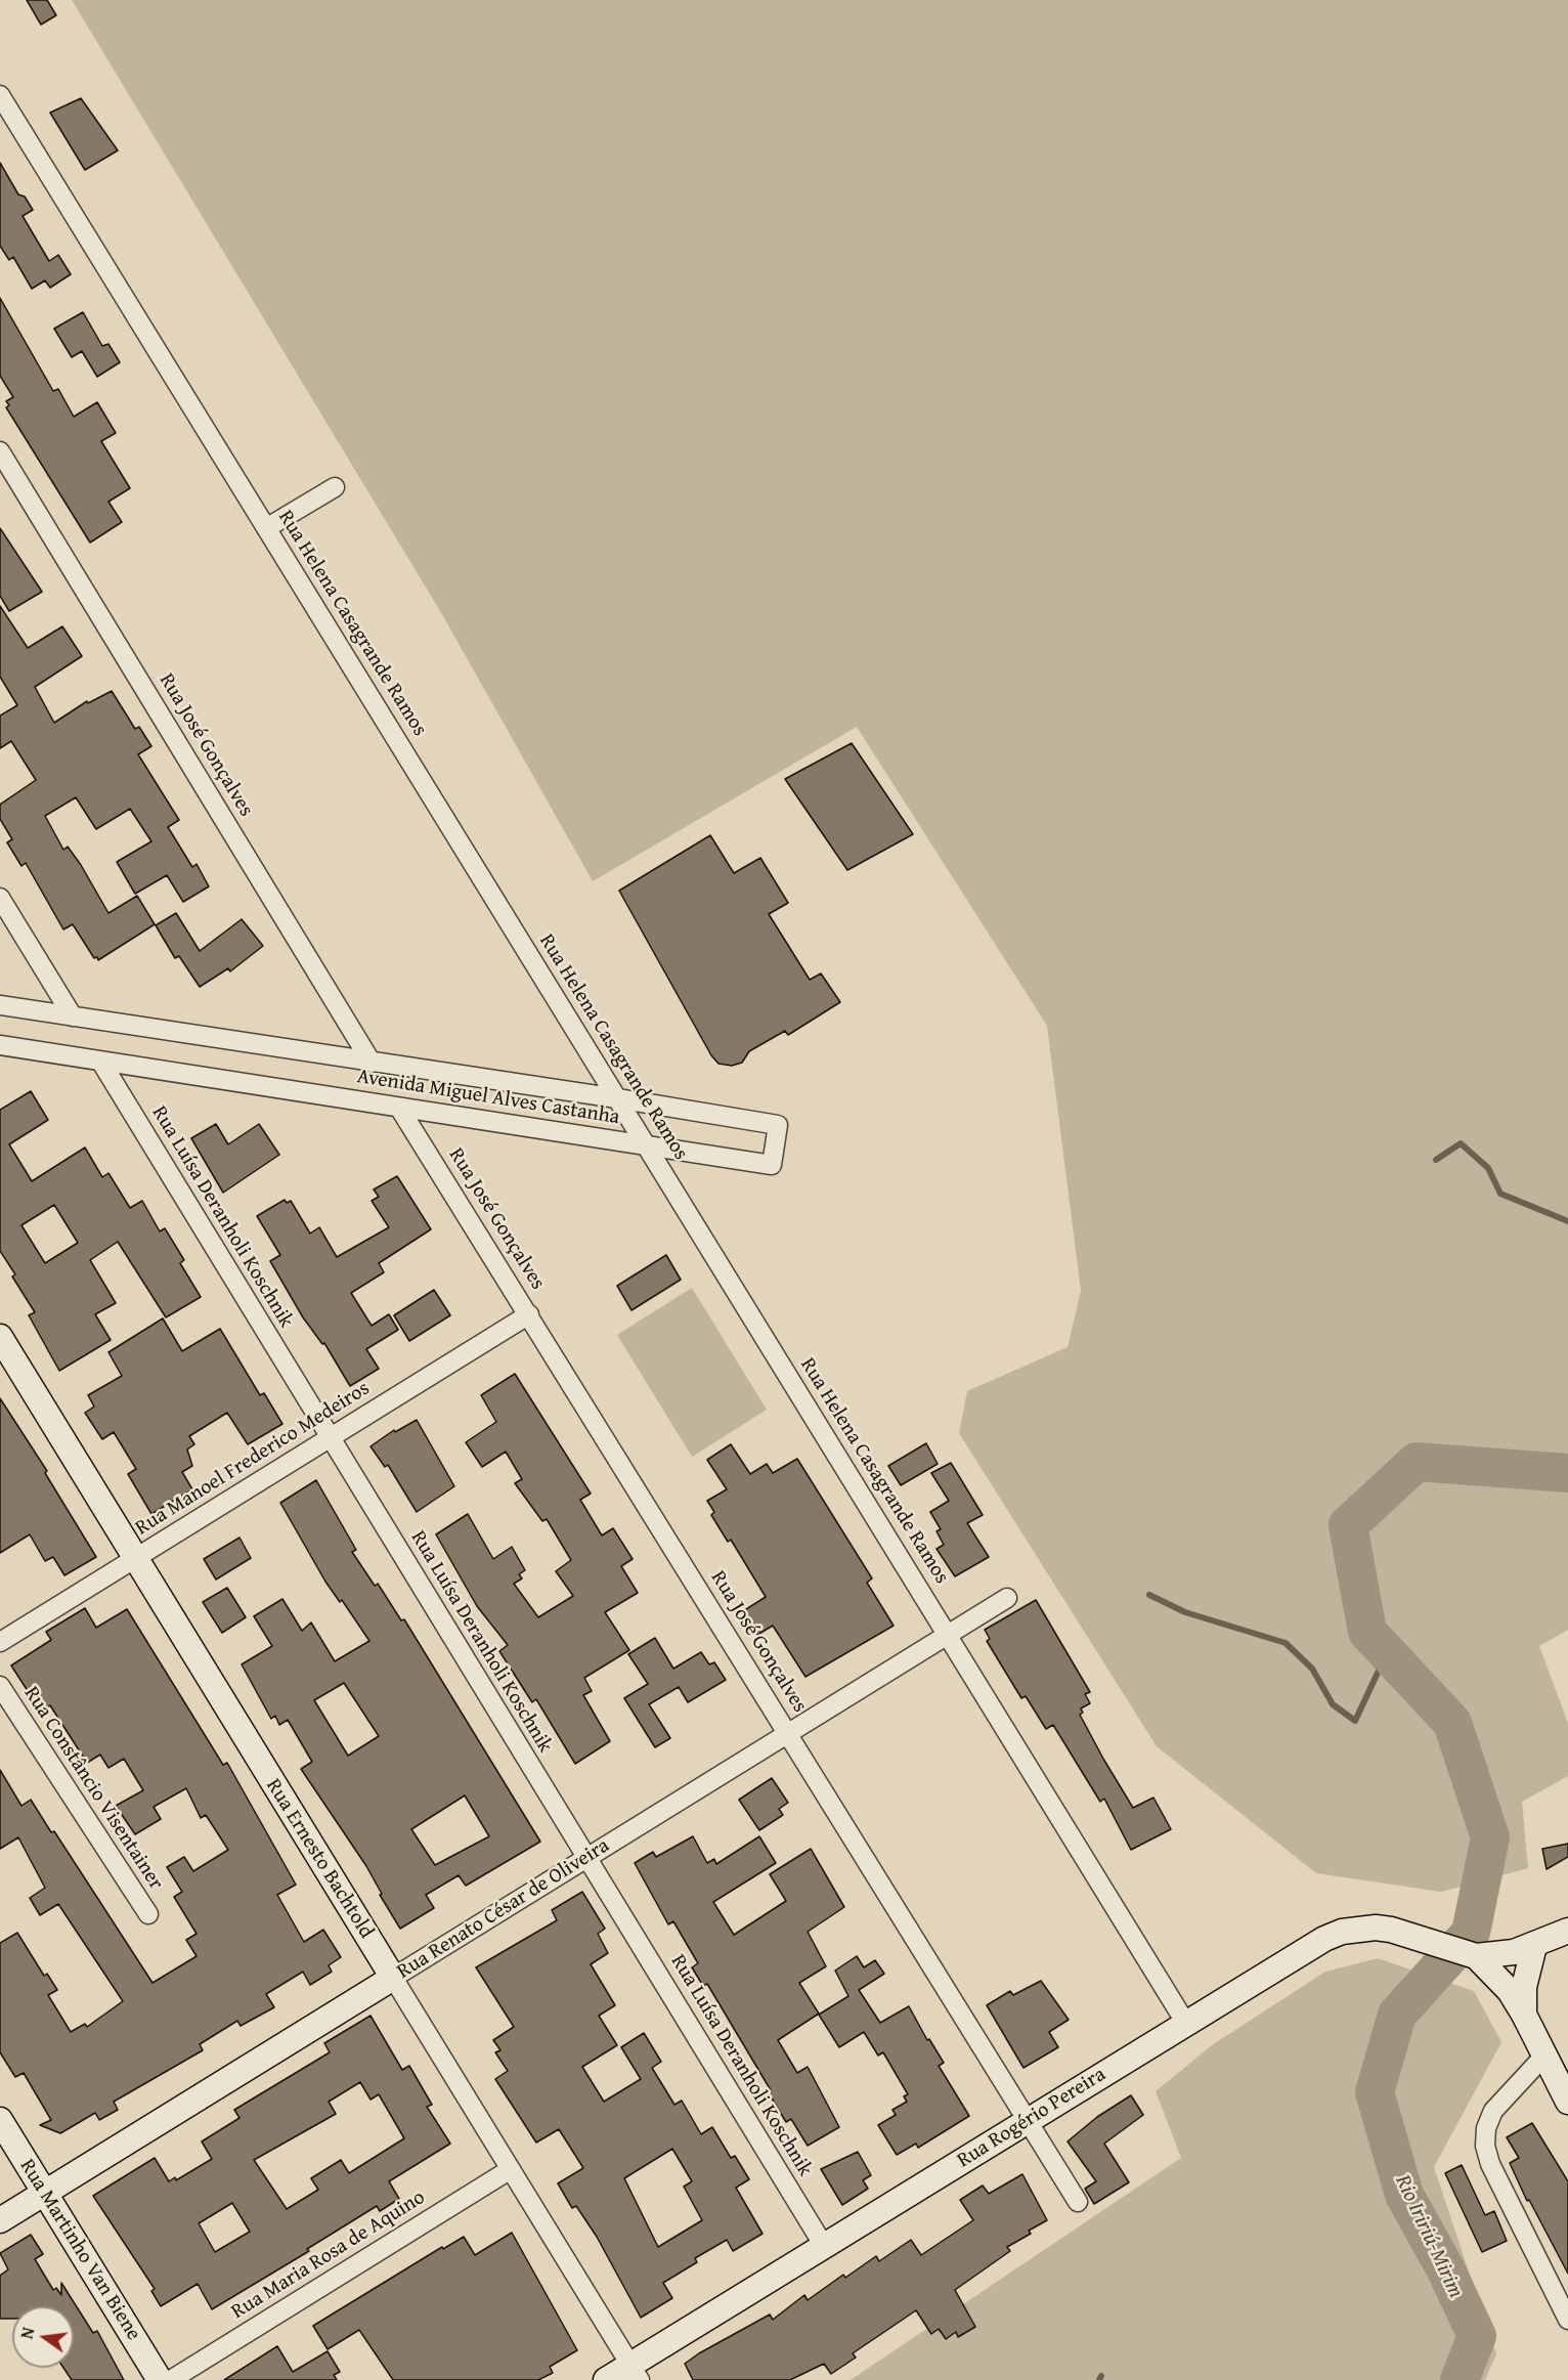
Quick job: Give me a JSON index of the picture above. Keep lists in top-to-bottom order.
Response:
{
  "streets": {
    "street": [
      "Rua Helena Casagrande Ramos",
      "Rua José Gonçalves",
      "Avenida Miguel Alves Castanha",
      "Rua Luísa Deranholi Koschnik",
      "Rua Manoel Frederico Medeiros",
      "Rua Constâncio Visentainer",
      "Rua Ernesto Bachtold",
      "Rua Renato César de Oliveira",
      "Rua Rogério Pereira",
      "Rua Martinho Van Biene",
      "Rua Maria Rosa de Aquino"
    ]
  },
  "crossings": [
    ["Rua Helena Casagrande Ramos", "Avenida Miguel Alves Castanha"],
    ["Rua Helena Casagrande Ramos", "Rua Renato César de Oliveira"],
    ["Rua Helena Casagrande Ramos", "Rua Rogério Pereira"],
    ["Rua José Gonçalves", "Avenida Miguel Alves Castanha"],
    ["Rua José Gonçalves", "Rua Manoel Frederico Medeiros"],
    ["Rua José Gonçalves", "Rua Renato César de Oliveira"],
    ["Rua José Gonçalves", "Rua Rogério Pereira"],
    ["Avenida Miguel Alves Castanha", "Rua Luísa Deranholi Koschnik"],
    ["Rua Luísa Deranholi Koschnik", "Rua Manoel Frederico Medeiros"],
    ["Rua Luísa Deranholi Koschnik", "Rua Renato César de Oliveira"],
    ["Rua Luísa Deranholi Koschnik", "Rua Rogério Pereira"],
    ["Rua Manoel Frederico Medeiros", "Rua Ernesto Bachtold"],
    ["Rua Ernesto Bachtold", "Rua Renato César de Oliveira"],
    ["Rua Ernesto Bachtold", "Rua Rogério Pereira"],
    ["Rua Ernesto Bachtold", "Rua Maria Rosa de Aquino"],
    ["Rua Renato César de Oliveira", "Rua Martinho Van Biene"]
  ],
  "water": ["Rio Iririú-Mirim"],
  "north": "left"
}
